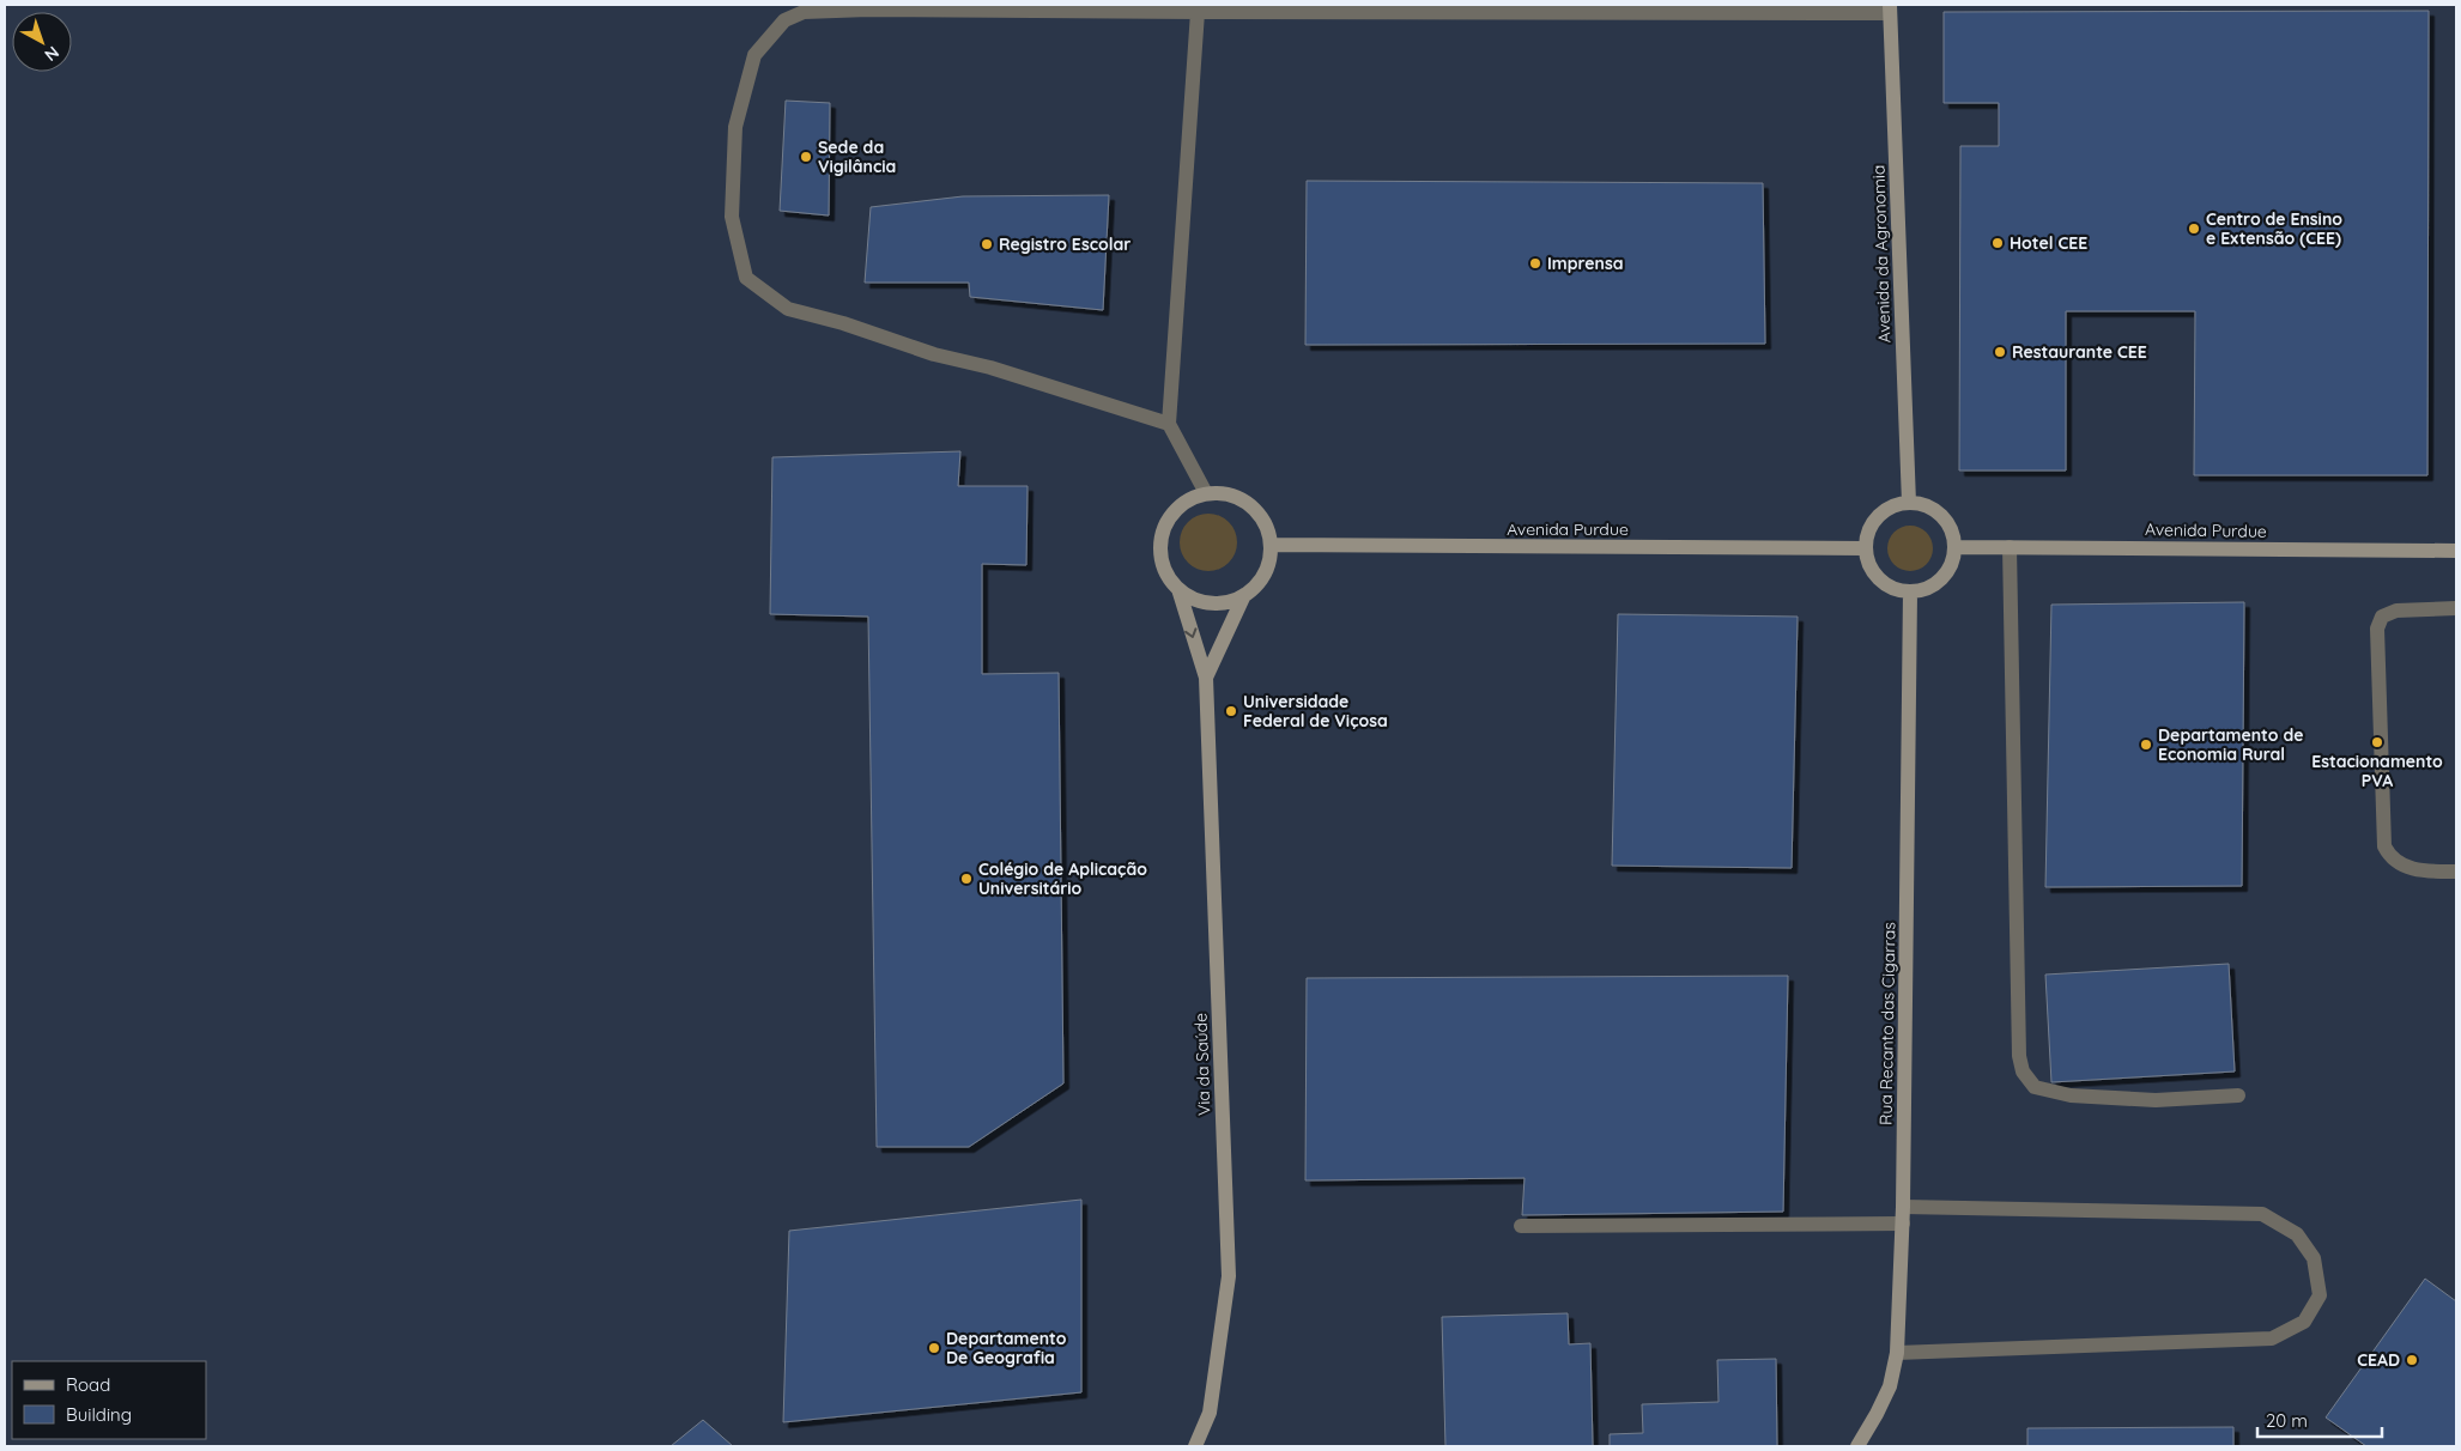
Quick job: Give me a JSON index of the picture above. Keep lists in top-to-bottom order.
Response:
{
  "streets": {
    "street": [
      "Avenida da Agronomia",
      "Avenida Purdue",
      "Rua Recanto das Cigarras",
      "Via da Saúde"
    ]
  },
  "crossings": [
    ["Avenida da Agronomia", "Avenida Purdue"],
    ["Avenida da Agronomia", "Rua Recanto das Cigarras"],
    ["Avenida Purdue", "Rua Recanto das Cigarras"],
    ["Avenida Purdue", "Via da Saúde"]
  ],
  "places": [
    "Sede da Vigilância",
    "Centro de Ensino e Extensão (CEE)",
    "Hotel CEE",
    "Registro Escolar",
    "Imprensa",
    "Restaurante CEE",
    "Universidade Federal de Viçosa",
    "Estacionamento PVA",
    "Departamento de Economia Rural",
    "Colégio de Aplicação Universitário",
    "Departamento De Geografia",
    "CEAD"
  ],
  "legend": ["Road", "Building"],
  "scale_bar": "20 m",
  "north": "bottom right"
}
